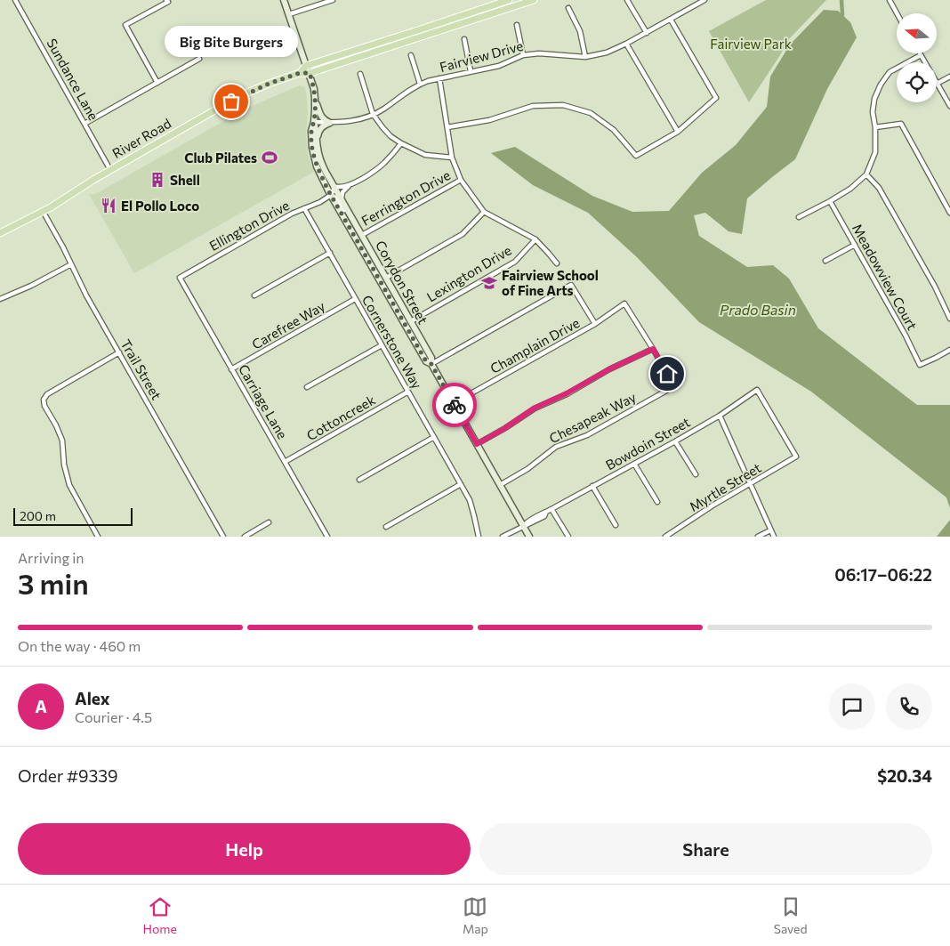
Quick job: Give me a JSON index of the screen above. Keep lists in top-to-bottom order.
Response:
{
  "streets": {
    "main road": ["River Road", "Corydon Street"],
    "street": [
      "Fairview Drive",
      "Sundance Lane",
      "Ferrington Drive",
      "Ellington Drive",
      "Lexington Drive",
      "Meadowview Court",
      "Carefree Way",
      "Cornerstone Way",
      "Champlain Drive",
      "Trail Street",
      "Carriage Lane",
      "Cottoncreek",
      "Chesapeak Way",
      "Bowdoin Street",
      "Myrtle Street"
    ]
  },
  "crossings": [
    ["Fairview Drive", "Corydon Street"],
    ["Sundance Lane", "River Road"],
    ["River Road", "Corydon Street"],
    ["River Road", "Trail Street"],
    ["Ferrington Drive", "Corydon Street"],
    ["Ellington Drive", "Corydon Street"],
    ["Ellington Drive", "Cornerstone Way"],
    ["Ellington Drive", "Carriage Lane"],
    ["Lexington Drive", "Corydon Street"],
    ["Corydon Street", "Champlain Drive"],
    ["Corydon Street", "Chesapeak Way"],
    ["Corydon Street", "Bowdoin Street"],
    ["Carefree Way", "Cornerstone Way"],
    ["Carefree Way", "Carriage Lane"],
    ["Cornerstone Way", "Cottoncreek"],
    ["Champlain Drive", "Chesapeak Way"],
    ["Carriage Lane", "Cottoncreek"],
    ["Bowdoin Street", "Myrtle Street"]
  ],
  "water": ["Prado Basin"],
  "parks": ["Fairview Park"],
  "places": {
    "other": ["Big Bite Burgers"],
    "sports": ["Club Pilates"],
    "building": ["Shell"],
    "restaurant": ["El Pollo Loco"],
    "school or university": ["Fairview School of Fine Arts"]
  },
  "scale_bar": "200 m",
  "north": "left",
  "page": {
    "bubble": "Big Bite Burgers",
    "scale": "200 m",
    "heading": ["3 min", "Arriving in", "06:17–06:22"],
    "panel": [
      "Alex",
      "Courier · 4.5",
      "Order #9339",
      "$20.34"
    ],
    "bar": "On the way · 460 m",
    "round": "A",
    "buttons": ["Help", "Share"],
    "tabs": ["Home", "Map", "Saved"]
  }
}
